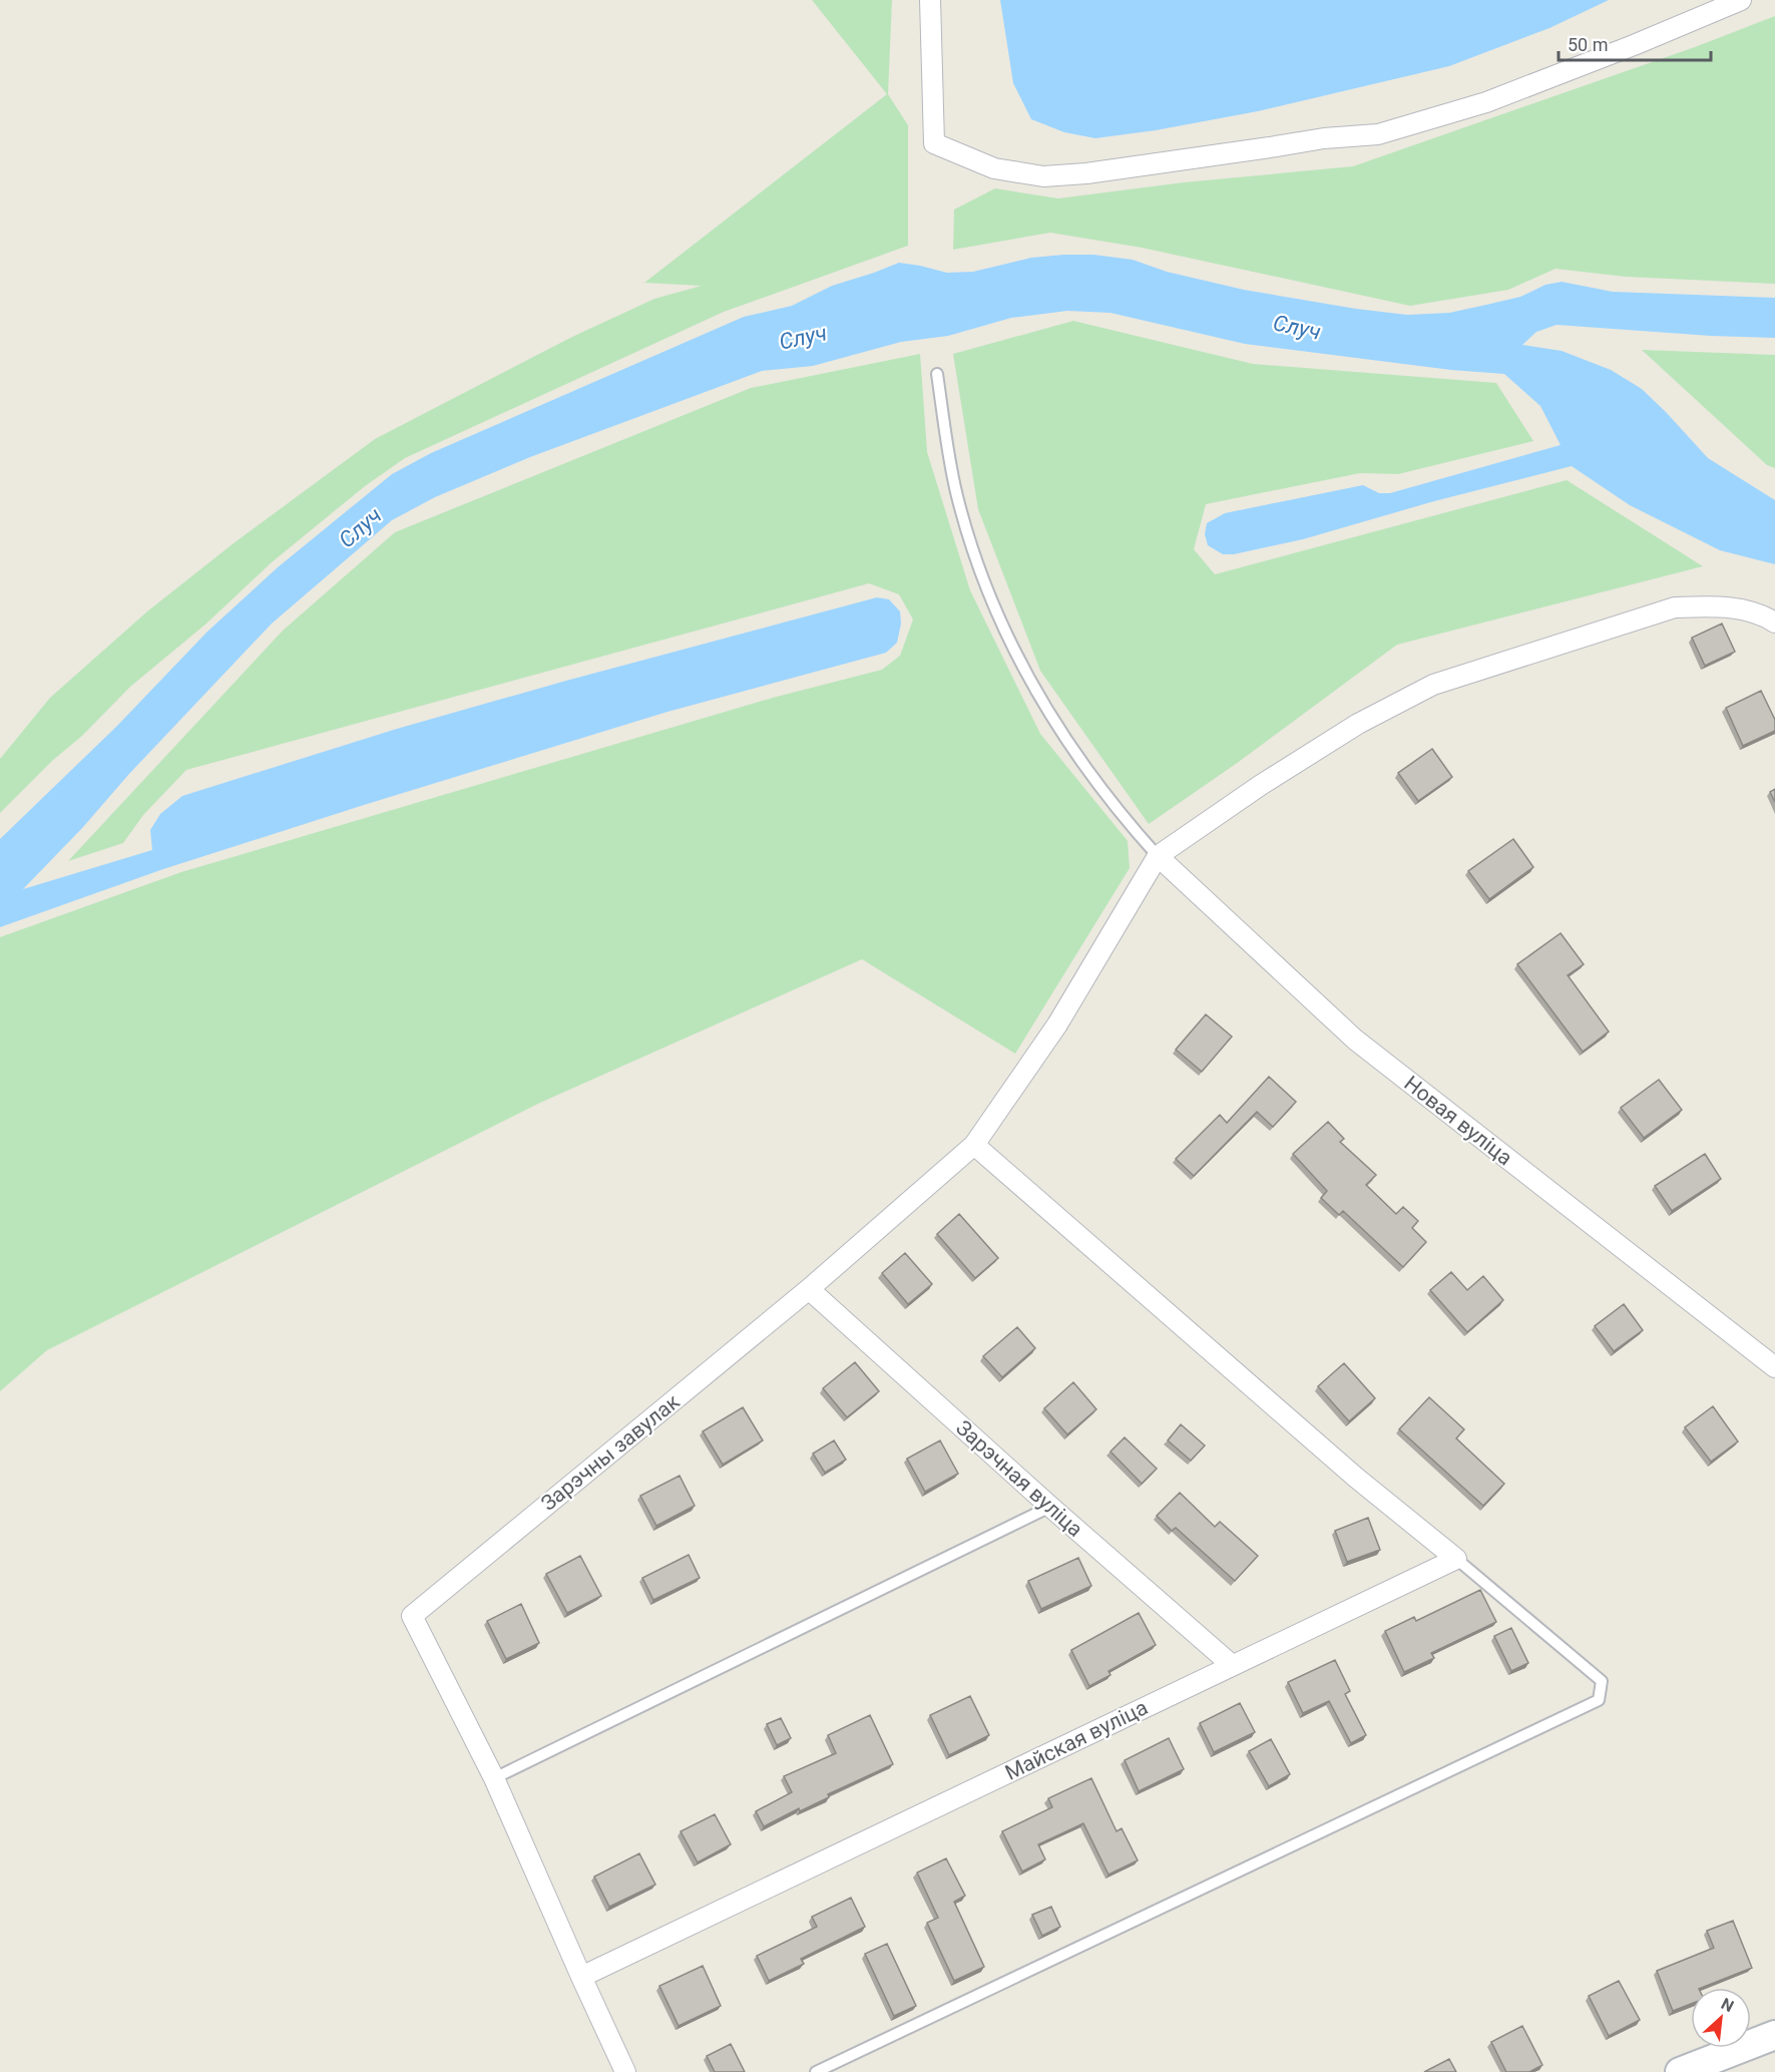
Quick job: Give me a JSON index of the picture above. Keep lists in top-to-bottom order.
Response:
{
  "streets": {
    "street": [
      "Новая вуліца",
      "Зарэчны завулак",
      "Зарэчная вуліца",
      "Майская вуліца"
    ]
  },
  "crossings": [
    ["Новая вуліца", "Зарэчны завулак"],
    ["Зарэчны завулак", "Зарэчная вуліца"],
    ["Зарэчная вуліца", "Майская вуліца"]
  ],
  "water": ["Случ"],
  "scale_bar": "50 m",
  "north": "top right"
}
